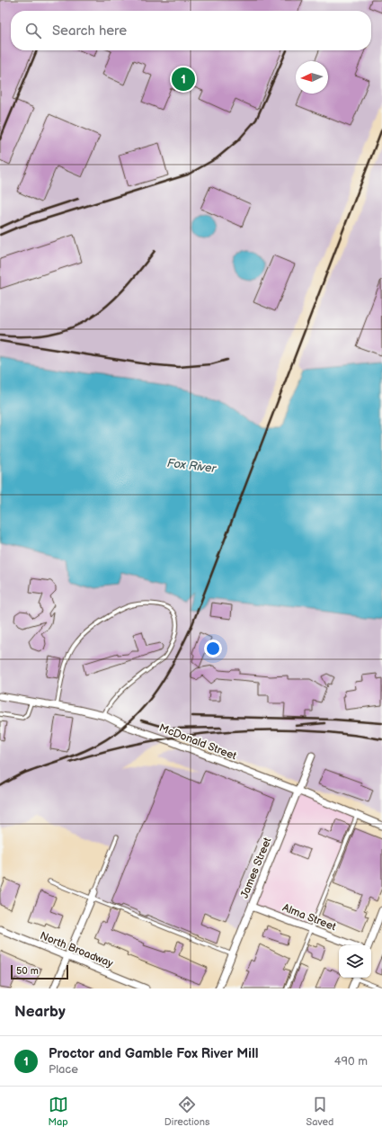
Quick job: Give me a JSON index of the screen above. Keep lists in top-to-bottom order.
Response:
{
  "streets": {
    "street": [
      "McDonald Street",
      "James Street",
      "Alma Street",
      "North Broadway"
    ]
  },
  "crossings": [
    ["McDonald Street", "James Street"],
    ["James Street", "Alma Street"]
  ],
  "water": ["Fox River"],
  "scale_bar": "50 m",
  "north": "left",
  "page": {
    "search": "Search here",
    "pins": "1",
    "scale": "50 m",
    "heading": "Nearby",
    "list": [
      {
        "mark": "1",
        "name": "Proctor and Gamble Fox River Mill",
        "note": "Place",
        "value": "490 m"
      }
    ],
    "nav": ["Map", "Directions", "Saved"]
  }
}
